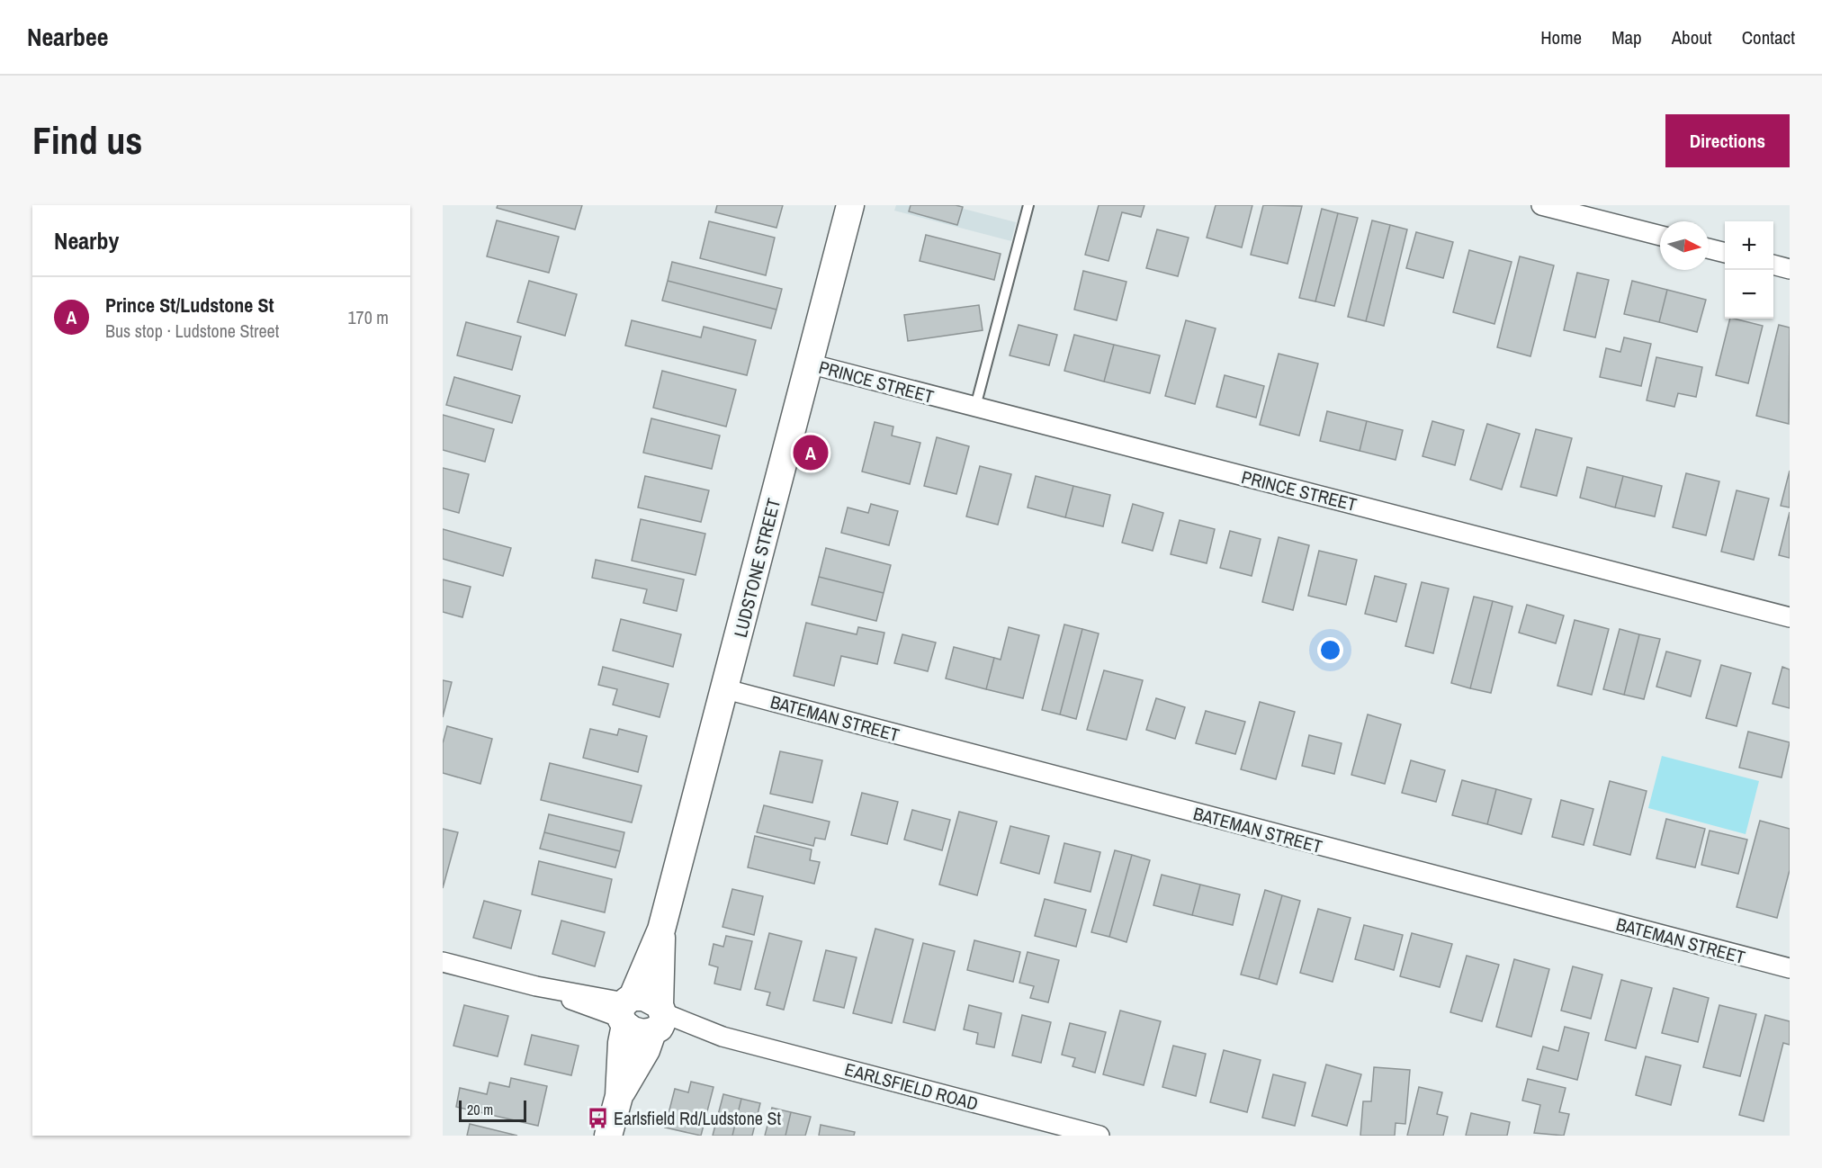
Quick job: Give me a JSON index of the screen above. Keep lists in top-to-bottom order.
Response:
{
  "streets": {
    "street": [
      "PRINCE STREET",
      "LUDSTONE STREET",
      "BATEMAN STREET",
      "EARLSFIELD ROAD"
    ]
  },
  "crossings": [
    ["PRINCE STREET", "LUDSTONE STREET"],
    ["LUDSTONE STREET", "BATEMAN STREET"],
    ["LUDSTONE STREET", "EARLSFIELD ROAD"]
  ],
  "places": {
    "bus stop": ["Earlsfield Rd/Ludstone St"]
  },
  "scale_bar": "20 m",
  "north": "right",
  "page": {
    "header": "Nearbee",
    "nav": [
      "Home",
      "Map",
      "About",
      "Contact"
    ],
    "buttons": "Directions",
    "title": "Find us",
    "heading": "Nearby",
    "map_buttons": ["+", "−"],
    "list": [
      {
        "mark": "A",
        "name": "Prince St/Ludstone St",
        "note": "Bus stop · Ludstone Street",
        "value": "170 m"
      }
    ],
    "pins": "A",
    "scale": "20 m"
  }
}
